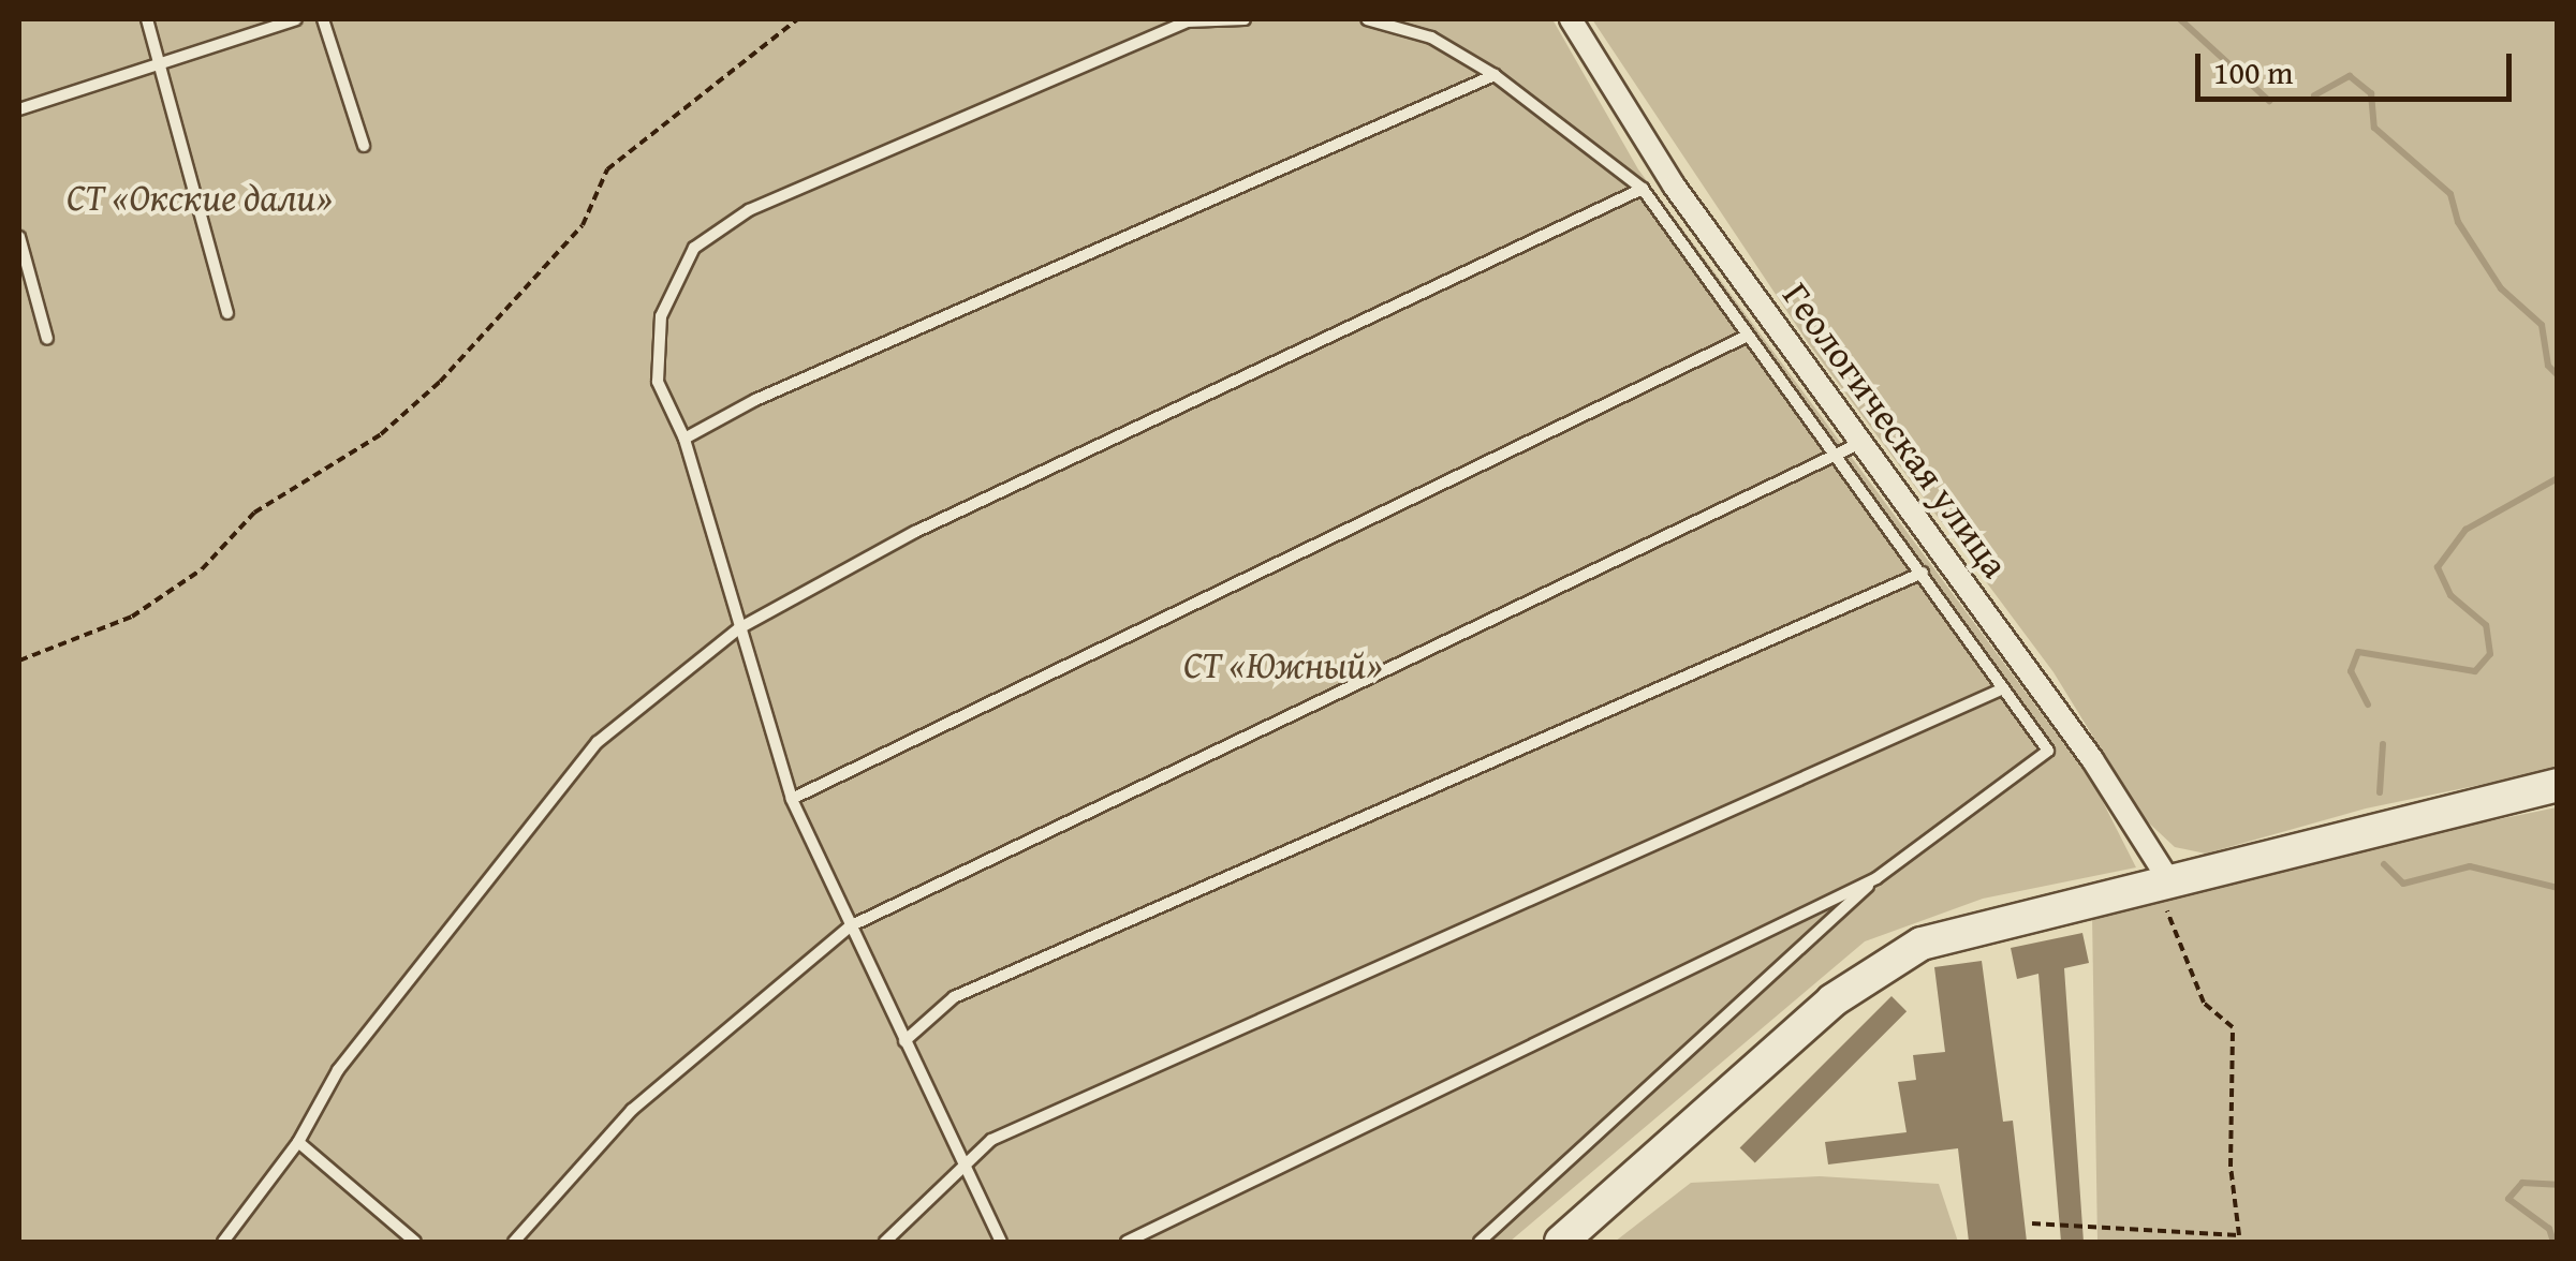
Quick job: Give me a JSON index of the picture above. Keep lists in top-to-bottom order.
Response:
{
  "streets": {
    "street": ["Геологическая улица"]
  },
  "parks": ["СТ «Окские дали»", "СТ «Южный»"],
  "scale_bar": "100 m"
}
